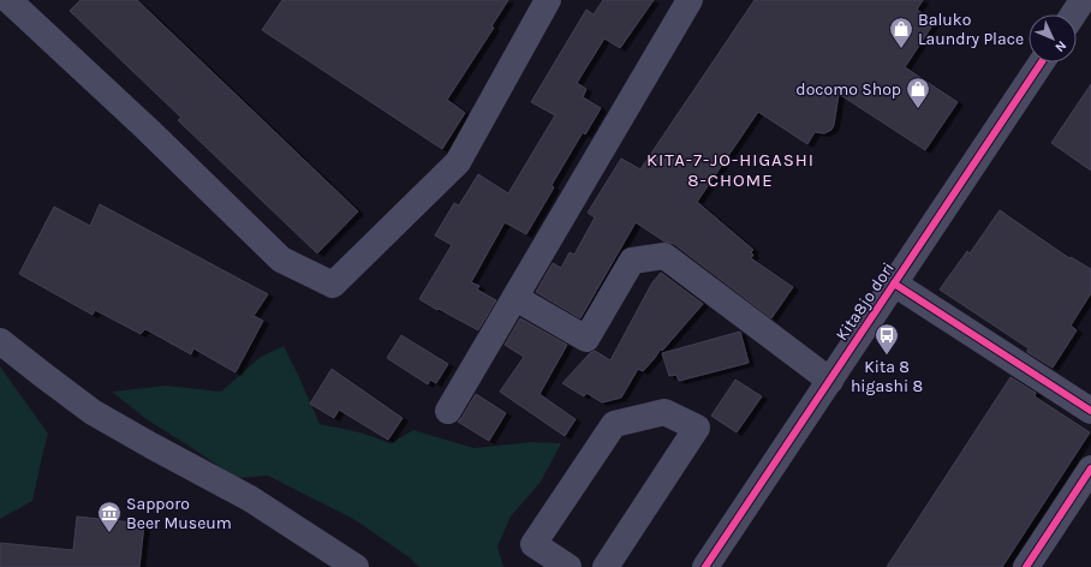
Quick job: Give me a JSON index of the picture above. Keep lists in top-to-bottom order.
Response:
{
  "streets": {
    "street": ["Kita8jo dori"]
  },
  "districts": ["KITA-7-JO-HIGASHI 8-CHOME"],
  "places": {
    "shop": ["Baluko Laundry Place", "docomo Shop"],
    "bus stop": ["Kita 8 higashi 8"],
    "museum": ["Sapporo Beer Museum"]
  },
  "north": "bottom right"
}
